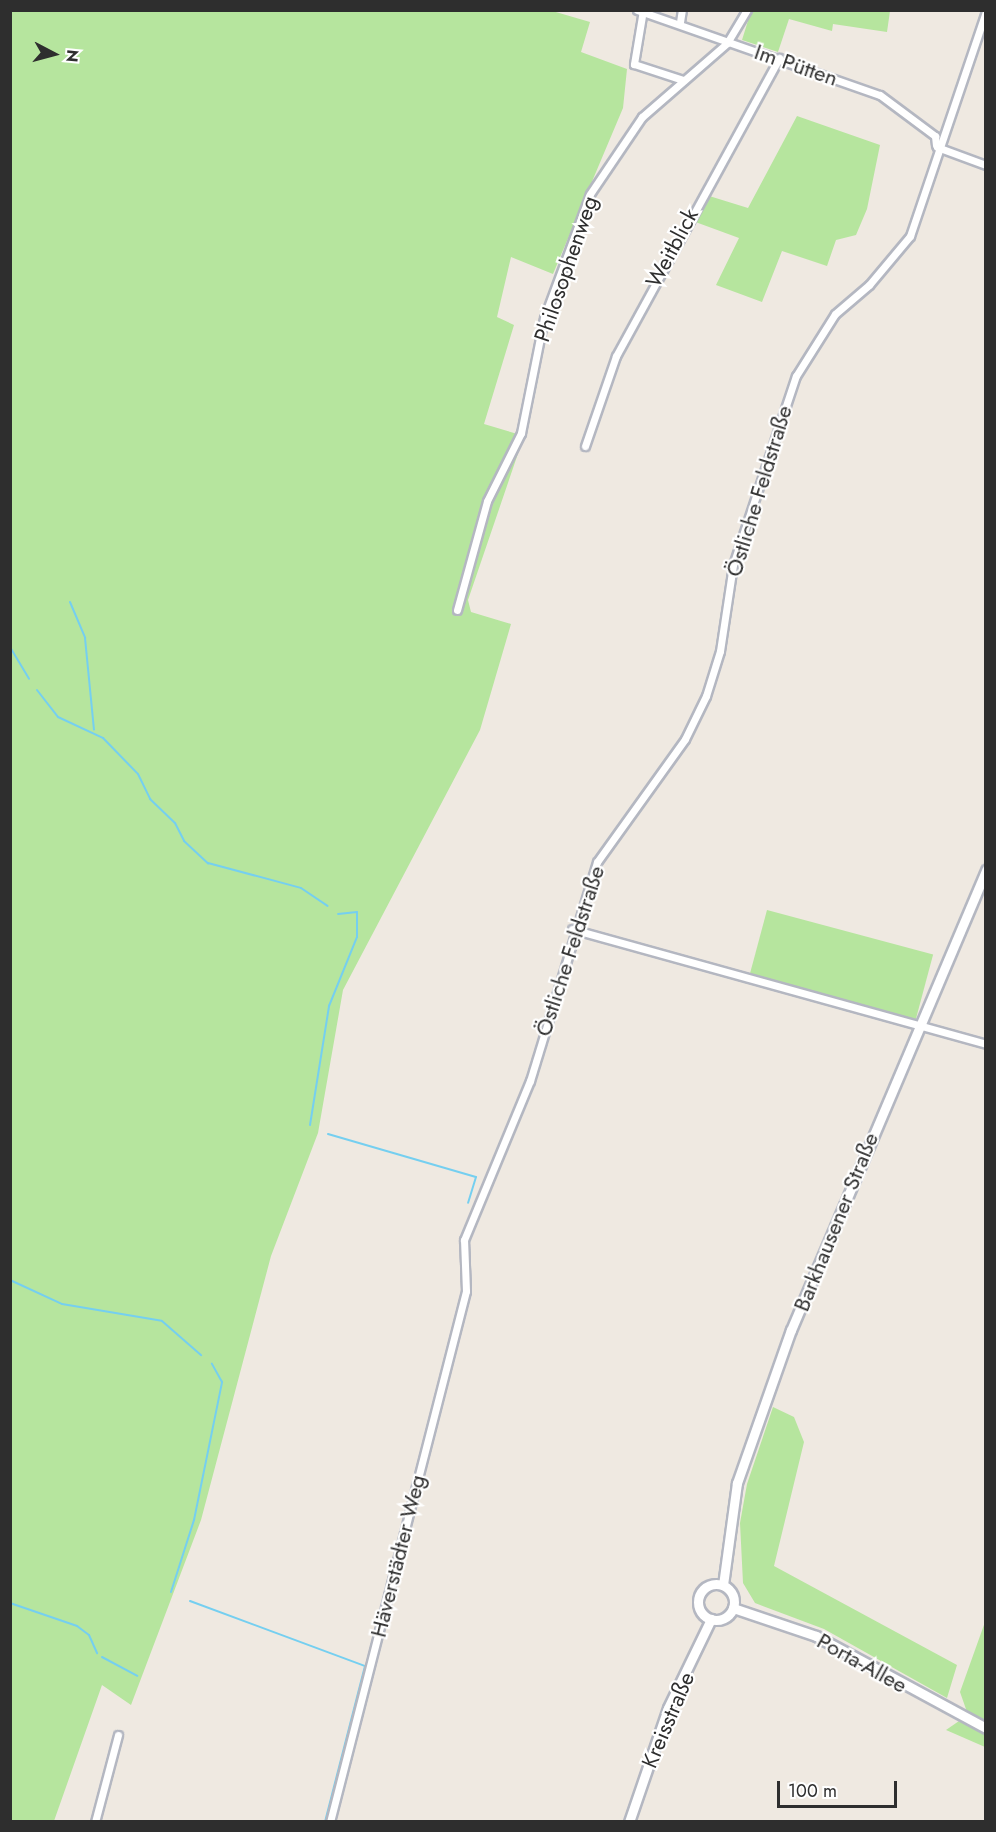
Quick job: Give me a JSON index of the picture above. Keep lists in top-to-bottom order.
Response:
{
  "streets": {
    "main road": ["Barkhausener Straße", "Porta-Allee", "Kreisstraße"],
    "street": [
      "Im Pütten",
      "Weitblick",
      "Philosophenweg",
      "Östliche Feldstraße",
      "Häverstädter Weg"
    ]
  },
  "crossings": [
    ["Im Pütten", "Weitblick"],
    ["Im Pütten", "Philosophenweg"],
    ["Im Pütten", "Östliche Feldstraße"],
    ["Östliche Feldstraße", "Häverstädter Weg"],
    ["Barkhausener Straße", "Porta-Allee"],
    ["Barkhausener Straße", "Kreisstraße"],
    ["Porta-Allee", "Kreisstraße"]
  ],
  "scale_bar": "100 m",
  "north": "right"
}
